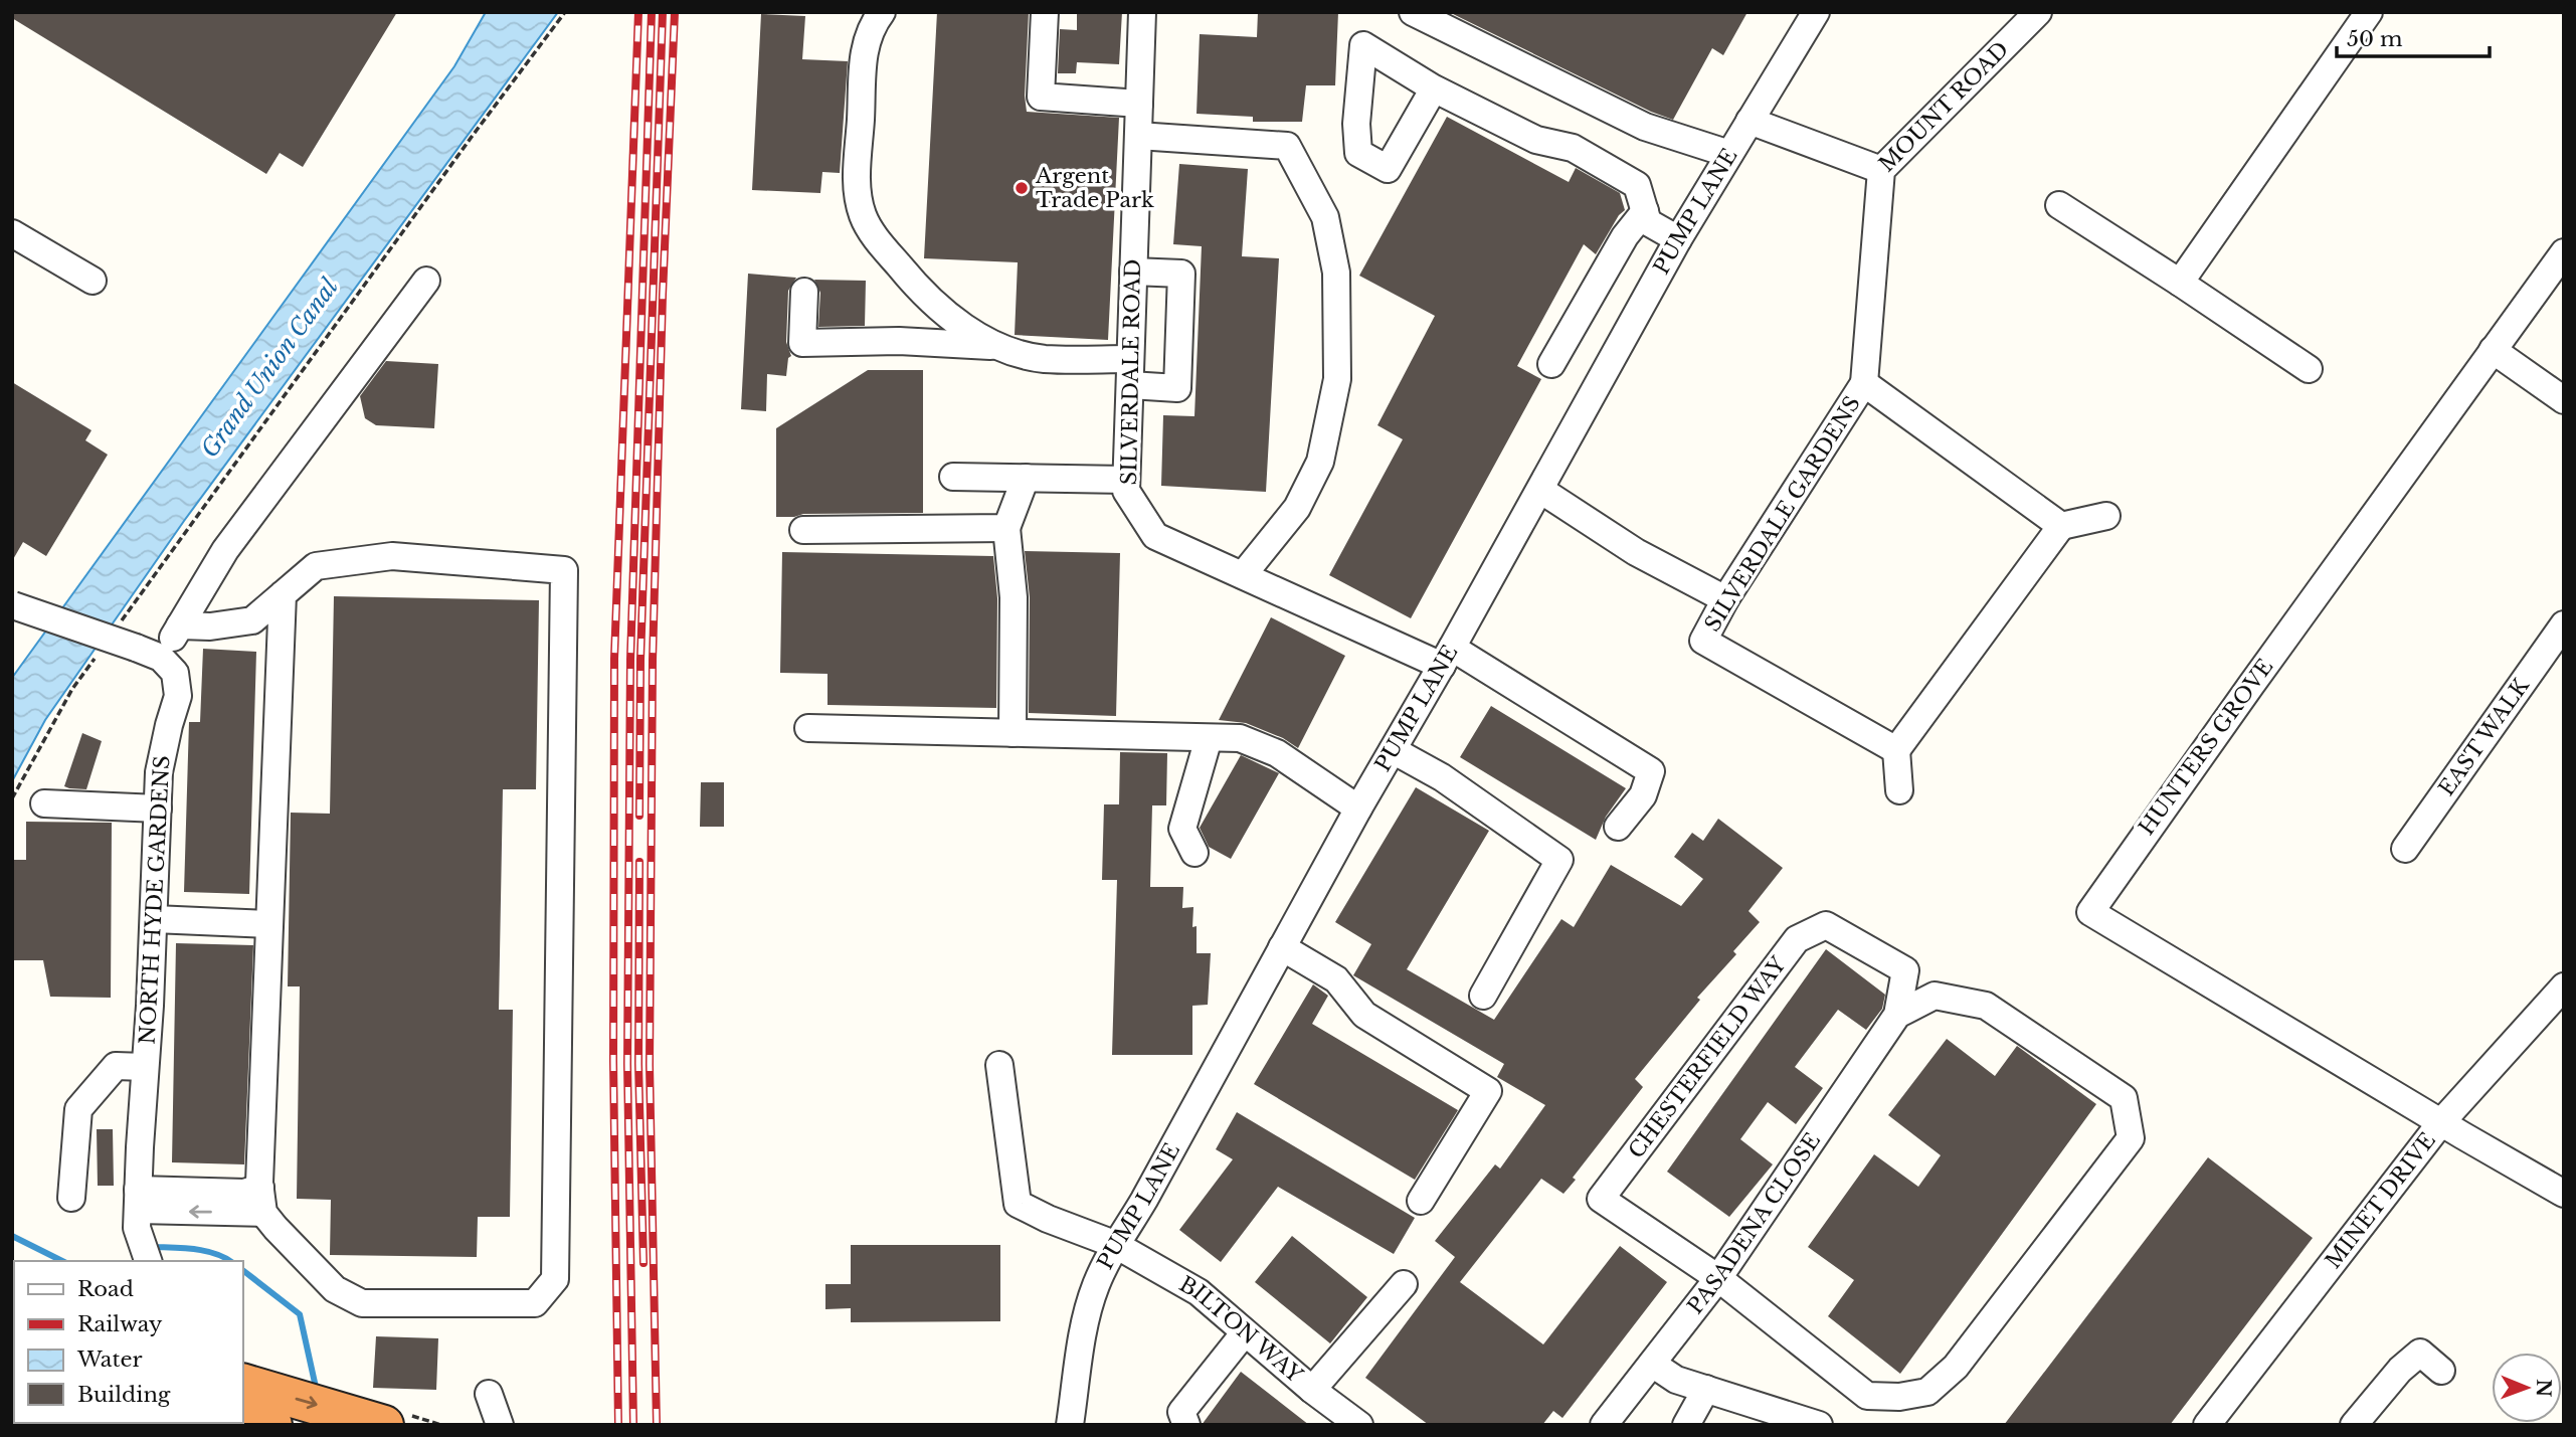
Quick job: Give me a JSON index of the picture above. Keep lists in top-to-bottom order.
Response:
{
  "streets": {
    "street": [
      "MOUNT ROAD",
      "PUMP LANE",
      "SILVERDALE ROAD",
      "SILVERDALE GARDENS",
      "EAST WALK",
      "HUNTERS GROVE",
      "NORTH HYDE GARDENS",
      "CHESTERFIELD WAY",
      "MINET DRIVE",
      "PASADENA CLOSE",
      "BILTON WAY"
    ]
  },
  "crossings": [
    ["MOUNT ROAD", "SILVERDALE GARDENS"],
    ["PUMP LANE", "SILVERDALE ROAD"],
    ["PUMP LANE", "BILTON WAY"],
    ["HUNTERS GROVE", "MINET DRIVE"],
    ["CHESTERFIELD WAY", "PASADENA CLOSE"]
  ],
  "water": ["Grand Union Canal"],
  "places": ["Argent Trade Park"],
  "legend": [
    "Road",
    "Railway",
    "Water",
    "Building"
  ],
  "scale_bar": "50 m",
  "north": "right"
}
